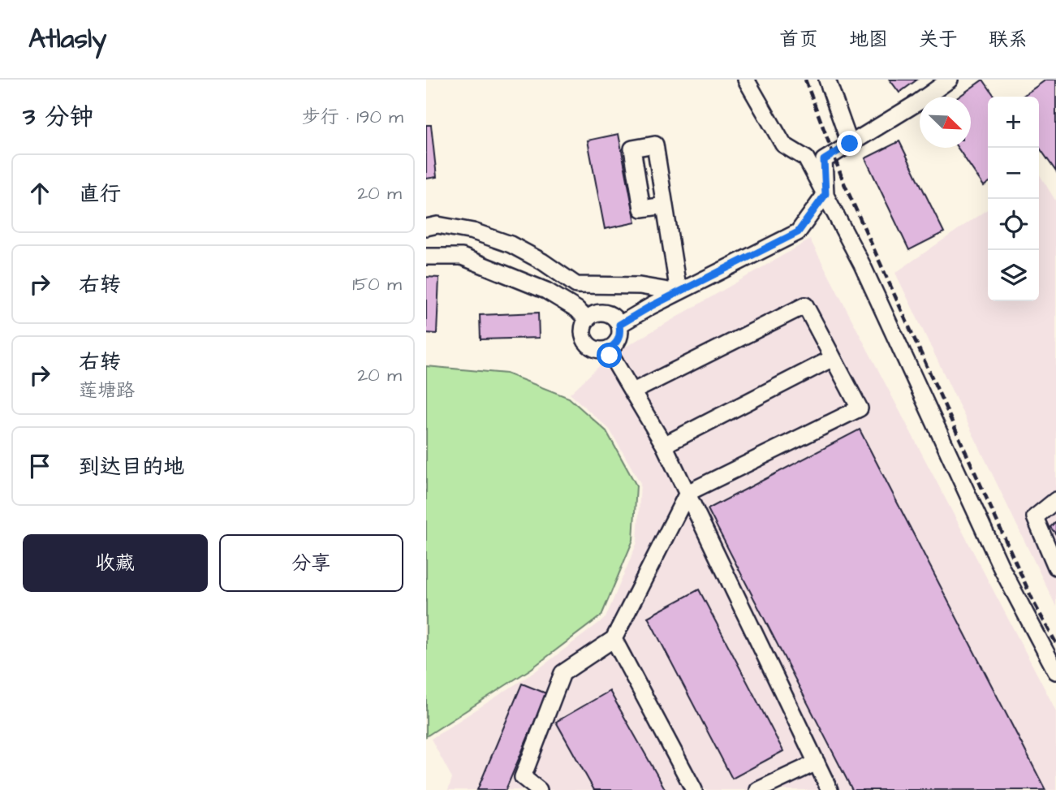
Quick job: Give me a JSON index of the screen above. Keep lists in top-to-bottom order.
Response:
{
  "north": "bottom right",
  "page": {
    "header": "Atlasly",
    "nav": [
      "首页",
      "地图",
      "关于",
      "联系"
    ],
    "heading": ["3 分钟", "步行 · 190 m"],
    "map_buttons": ["+", "−"],
    "list": [
      ["直行", "20 m"],
      ["右转", "150 m"],
      ["右转", "莲塘路", "20 m"],
      "到达目的地"
    ],
    "buttons": ["收藏", "分享"]
  }
}
